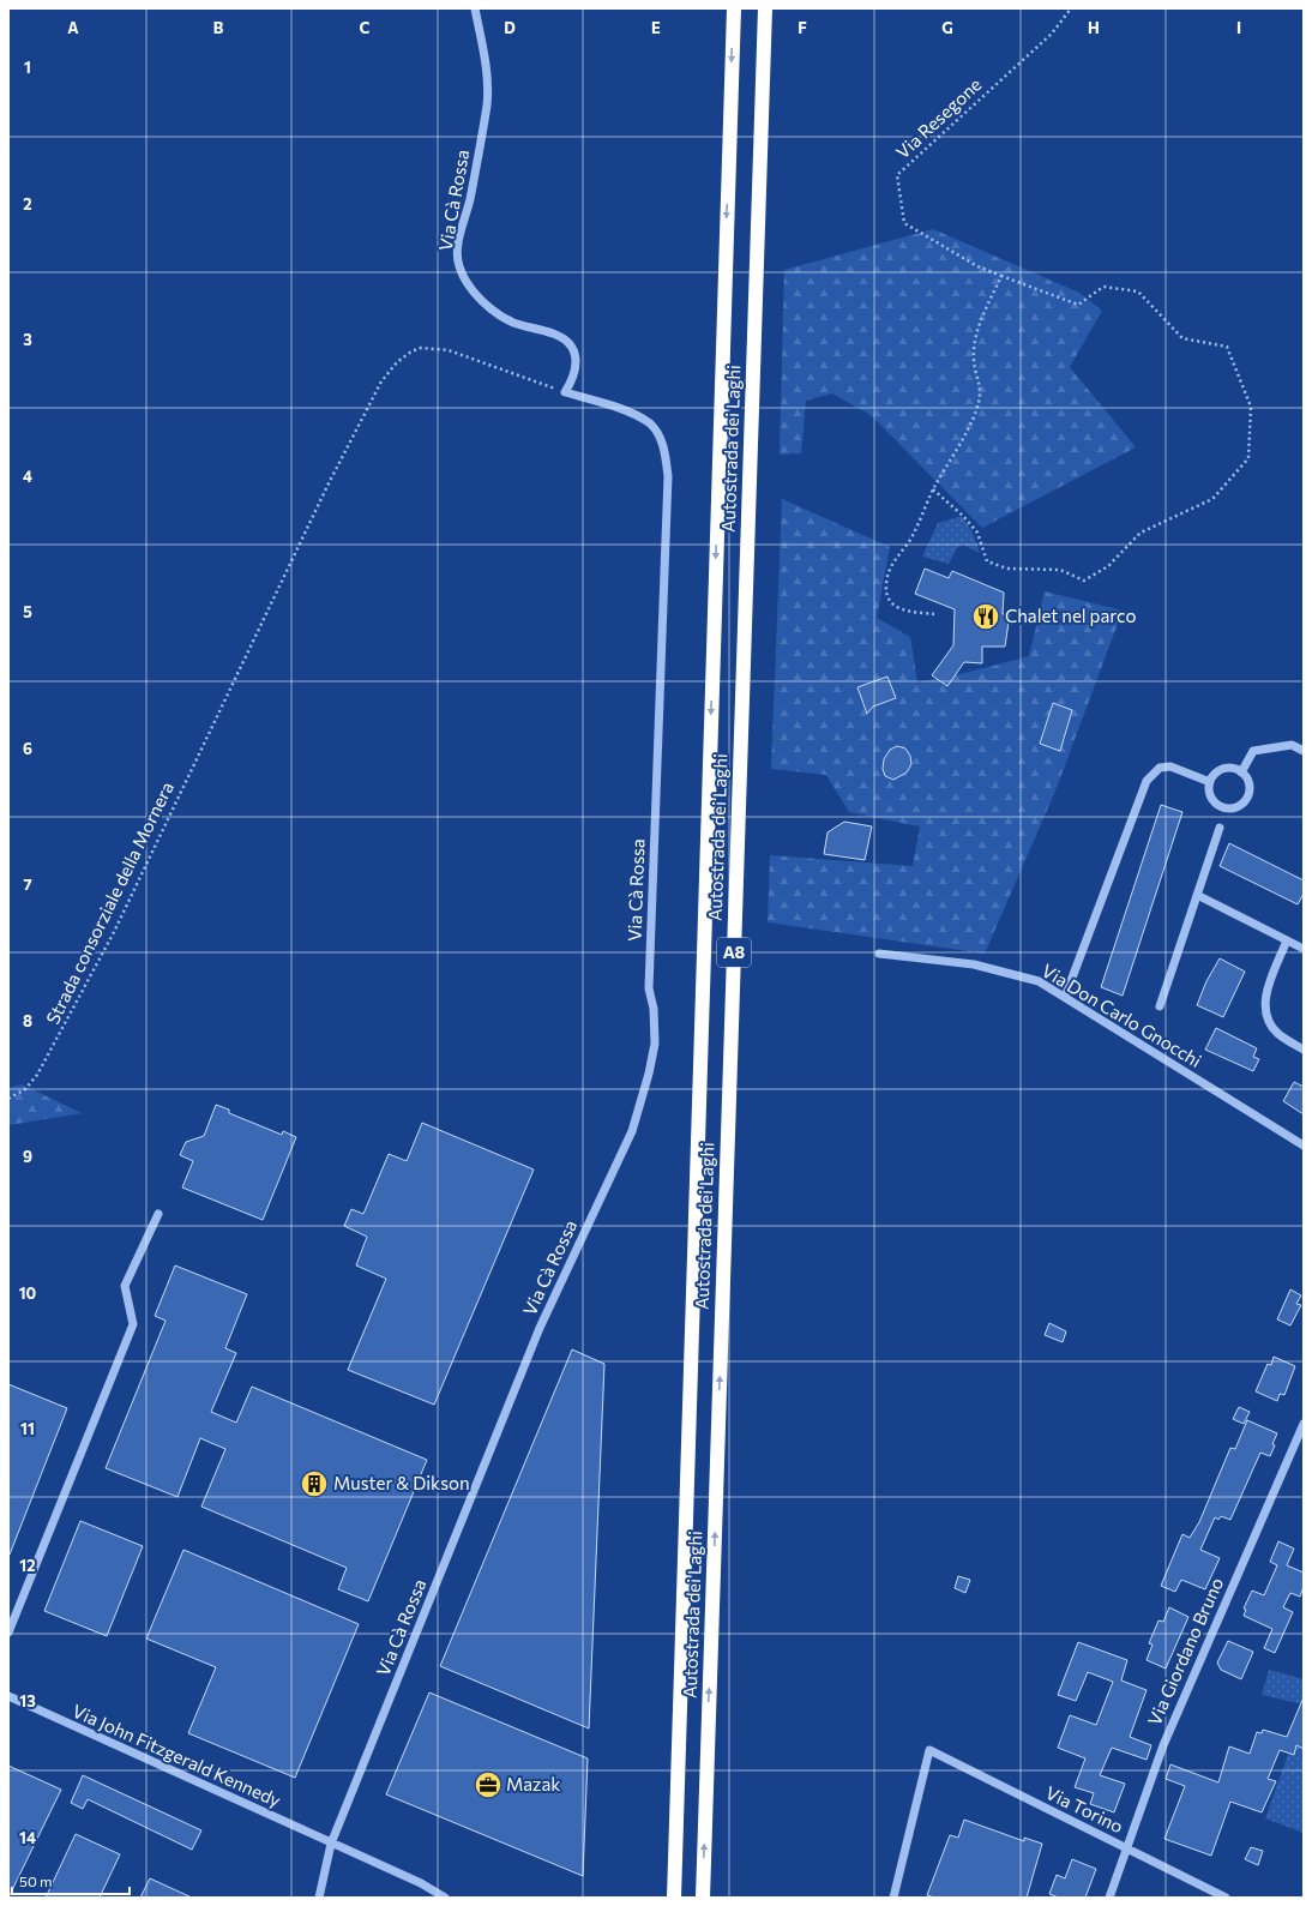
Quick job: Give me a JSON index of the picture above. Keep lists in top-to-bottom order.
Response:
{
  "streets": {
    "highway": ["Autostrada dei Laghi", "A8"],
    "street": [
      "Via Cà Rossa",
      "Via Don Carlo Gnocchi",
      "Via Giordano Bruno",
      "Via John Fitzgerald Kennedy",
      "Via Torino"
    ],
    "path": ["Via Resegone", "Strada consorziale della Mornera"]
  },
  "crossings": [
    ["Via Cà Rossa", "Strada consorziale della Mornera"],
    ["Via Cà Rossa", "Via John Fitzgerald Kennedy"],
    ["Via Giordano Bruno", "Via Torino"]
  ],
  "places": {
    "restaurant": ["Chalet nel parco"],
    "building": ["Muster & Dikson"],
    "office": ["Mazak"]
  },
  "scale_bar": "50 m",
  "grid": {
    "columns": [
      "A",
      "B",
      "C",
      "D",
      "E",
      "F",
      "G",
      "H",
      "I"
    ],
    "rows": [
      "1",
      "2",
      "3",
      "4",
      "5",
      "6",
      "7",
      "8",
      "9",
      "10",
      "11",
      "12",
      "13",
      "14"
    ]
  }
}
